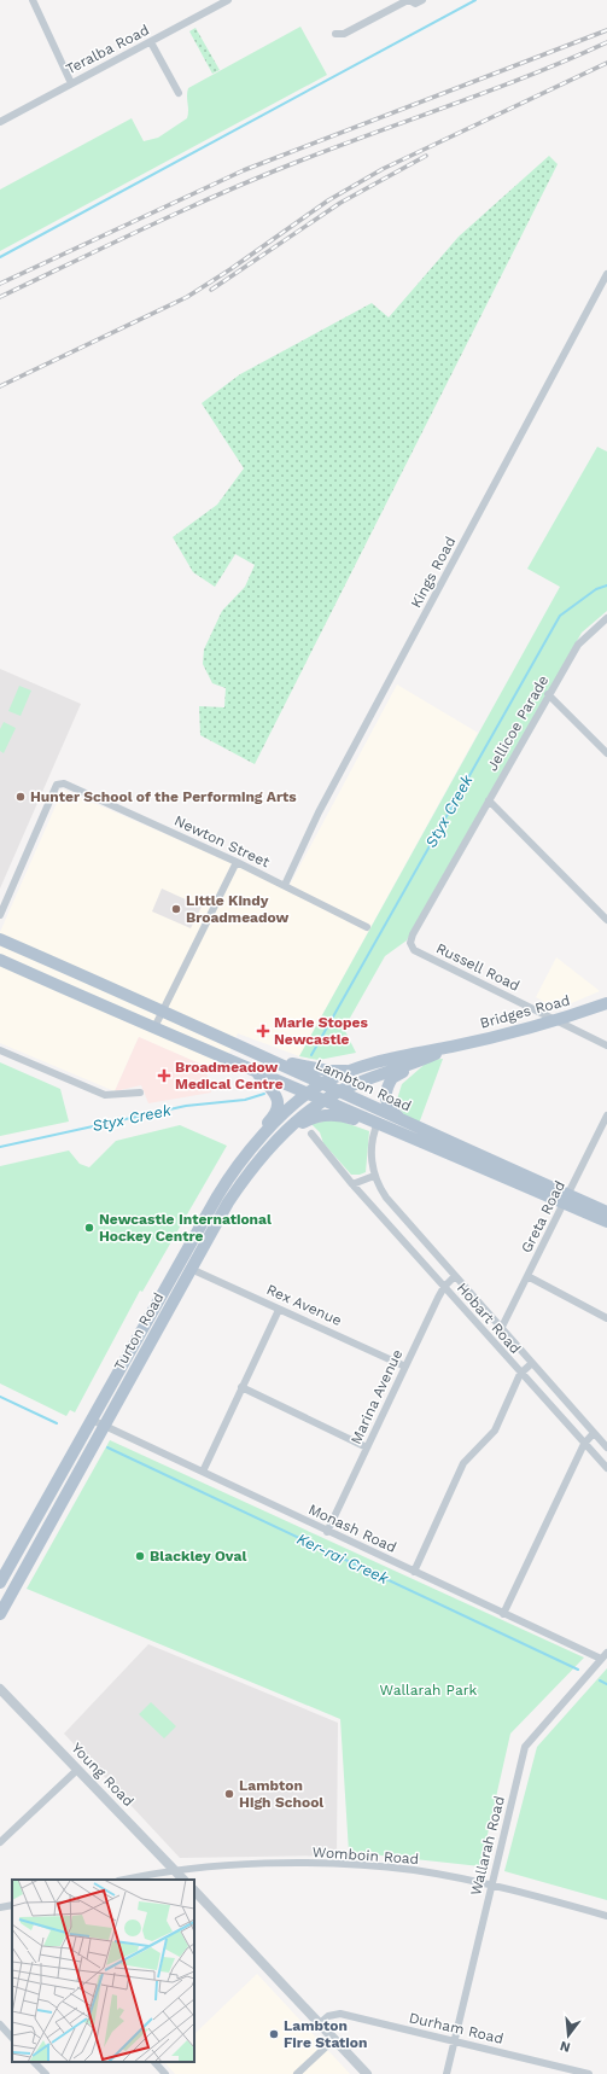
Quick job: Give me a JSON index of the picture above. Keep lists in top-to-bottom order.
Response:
{
  "streets": {
    "main road": ["Bridges Road", "Lambton Road", "Turton Road"],
    "street": [
      "Teralba Road",
      "Kings Road",
      "Jellicoe Parade",
      "Newton Street",
      "Russell Road",
      "Greta Road",
      "Rex Avenue",
      "Hobart Road",
      "Marina Avenue",
      "Monash Road",
      "Young Road",
      "Wallarah Road",
      "Womboin Road",
      "Durham Road"
    ]
  },
  "crossings": [
    ["Kings Road", "Newton Street"],
    ["Jellicoe Parade", "Russell Road"],
    ["Russell Road", "Bridges Road"],
    ["Bridges Road", "Lambton Road"],
    ["Bridges Road", "Turton Road"],
    ["Lambton Road", "Greta Road"],
    ["Lambton Road", "Hobart Road"],
    ["Lambton Road", "Turton Road"],
    ["Greta Road", "Hobart Road"],
    ["Rex Avenue", "Turton Road"],
    ["Rex Avenue", "Marina Avenue"],
    ["Hobart Road", "Marina Avenue"],
    ["Turton Road", "Monash Road"],
    ["Marina Avenue", "Monash Road"],
    ["Monash Road", "Wallarah Road"],
    ["Young Road", "Womboin Road"],
    ["Wallarah Road", "Womboin Road"],
    ["Wallarah Road", "Durham Road"]
  ],
  "water": ["Styx Creek", "Ker-rai Creek"],
  "parks": ["Wallarah Park"],
  "places": {
    "other": [
      "Hunter School of the Performing Arts",
      "Little Kindy Broadmeadow",
      "Newcastle International Hockey Centre",
      "Blackley Oval",
      "Lambton High School",
      "Lambton Fire Station"
    ],
    "health": ["Marie Stopes Newcastle", "Broadmeadow Medical Centre"]
  },
  "north": "bottom"
}
